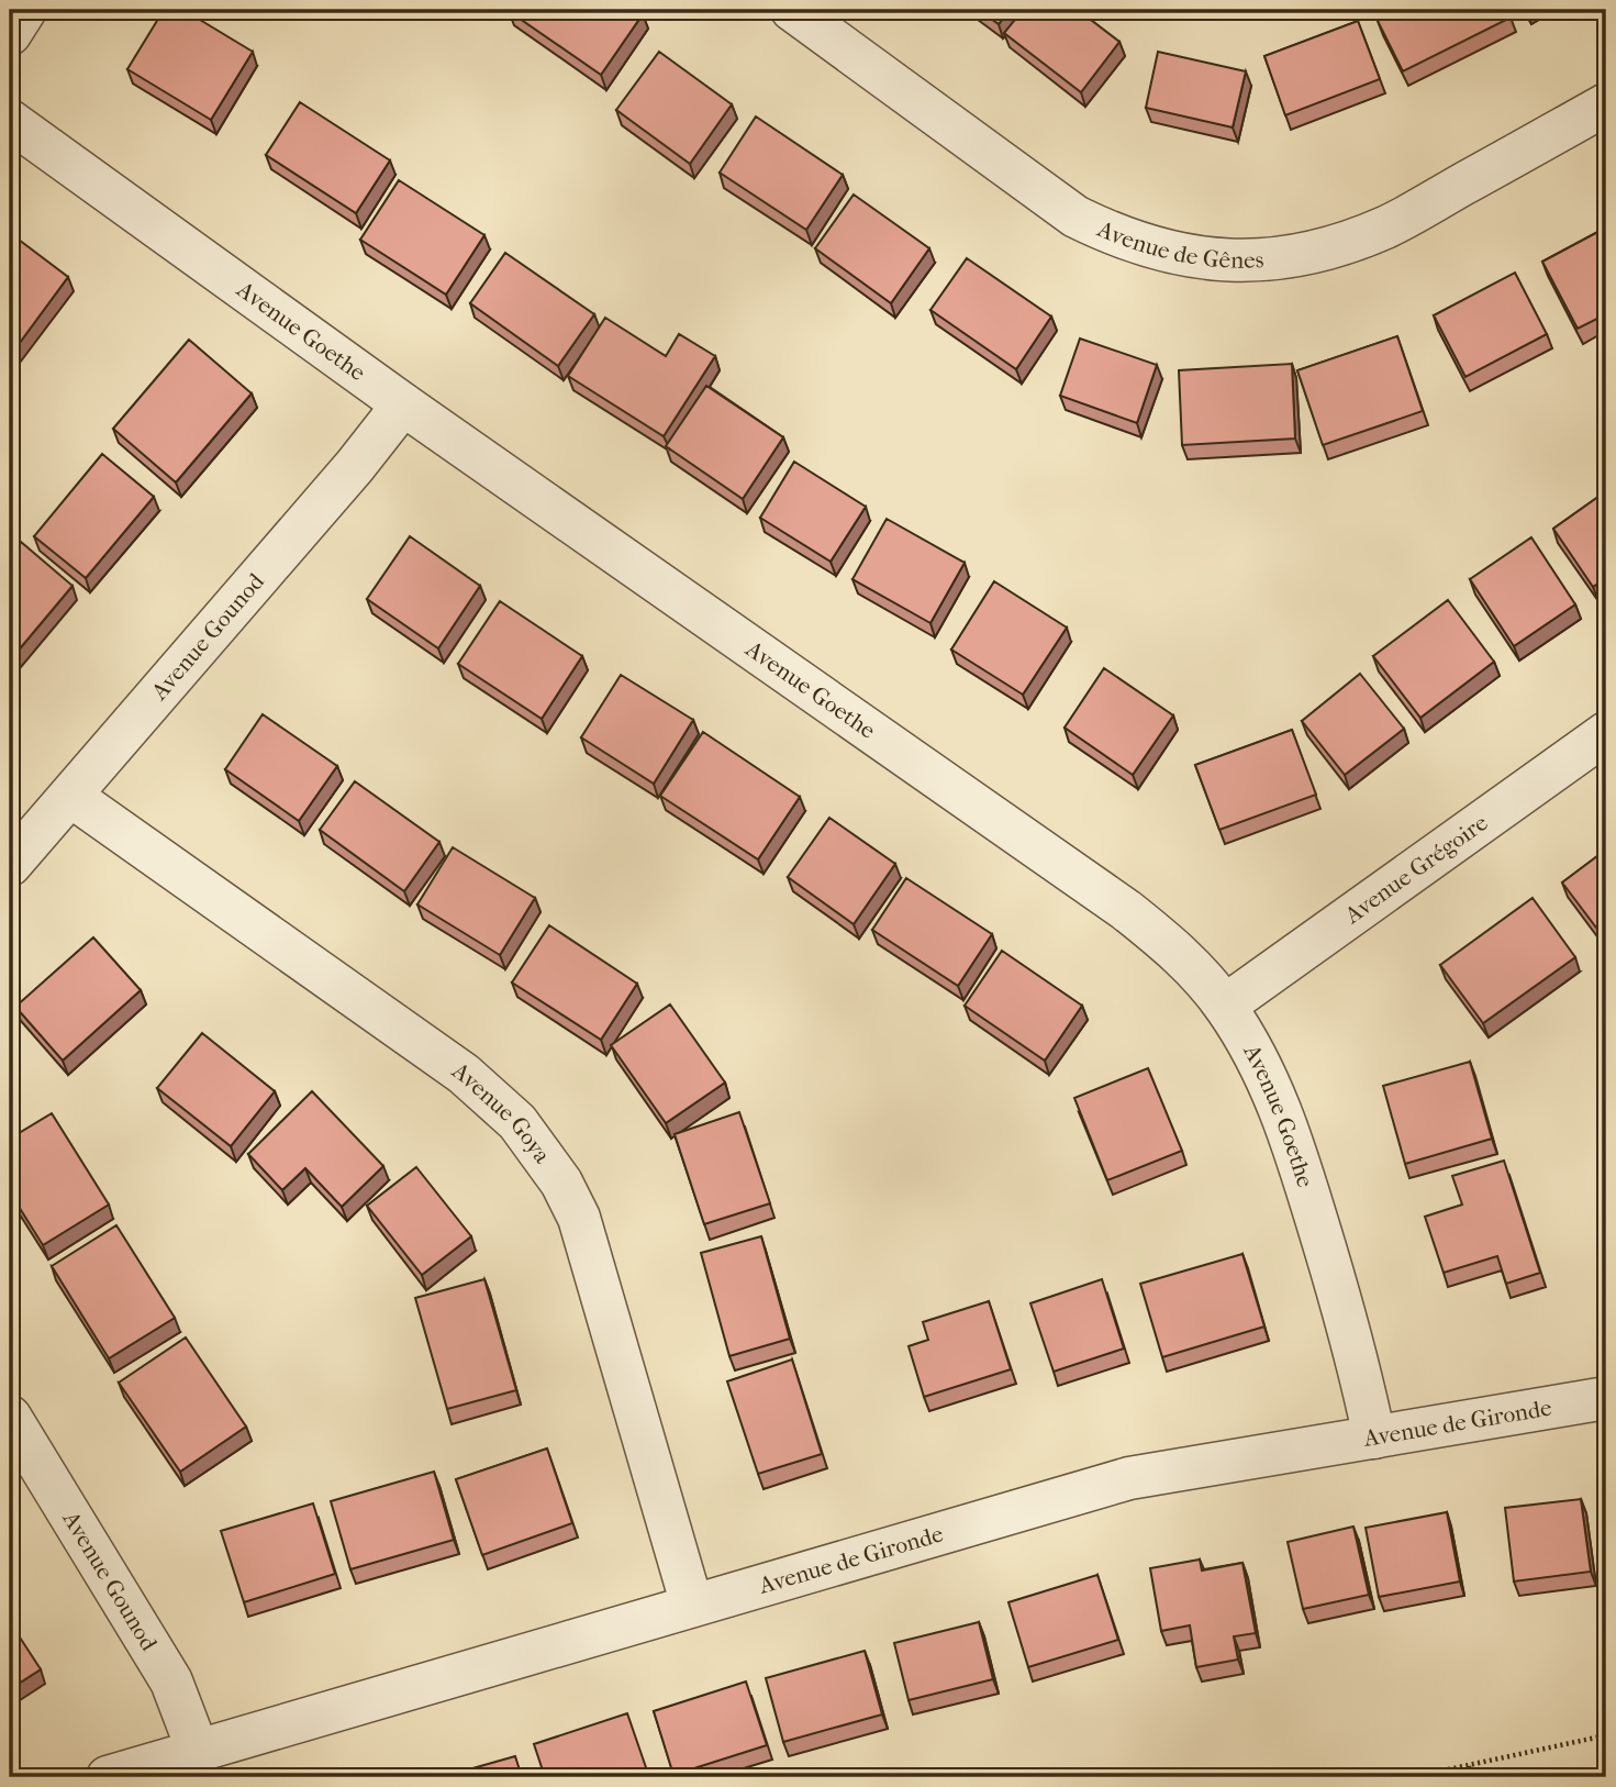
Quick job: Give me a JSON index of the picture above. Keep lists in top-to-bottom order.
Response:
{
  "streets": {
    "street": [
      "Avenue de Gênes",
      "Avenue Goethe",
      "Avenue Gounod",
      "Avenue Grégoire",
      "Avenue Goya",
      "Avenue de Gironde"
    ]
  },
  "crossings": [
    ["Avenue Goethe", "Avenue Gounod"],
    ["Avenue Goethe", "Avenue Grégoire"],
    ["Avenue Goethe", "Avenue de Gironde"],
    ["Avenue Gounod", "Avenue Goya"],
    ["Avenue Gounod", "Avenue de Gironde"],
    ["Avenue Goya", "Avenue de Gironde"]
  ]
}
